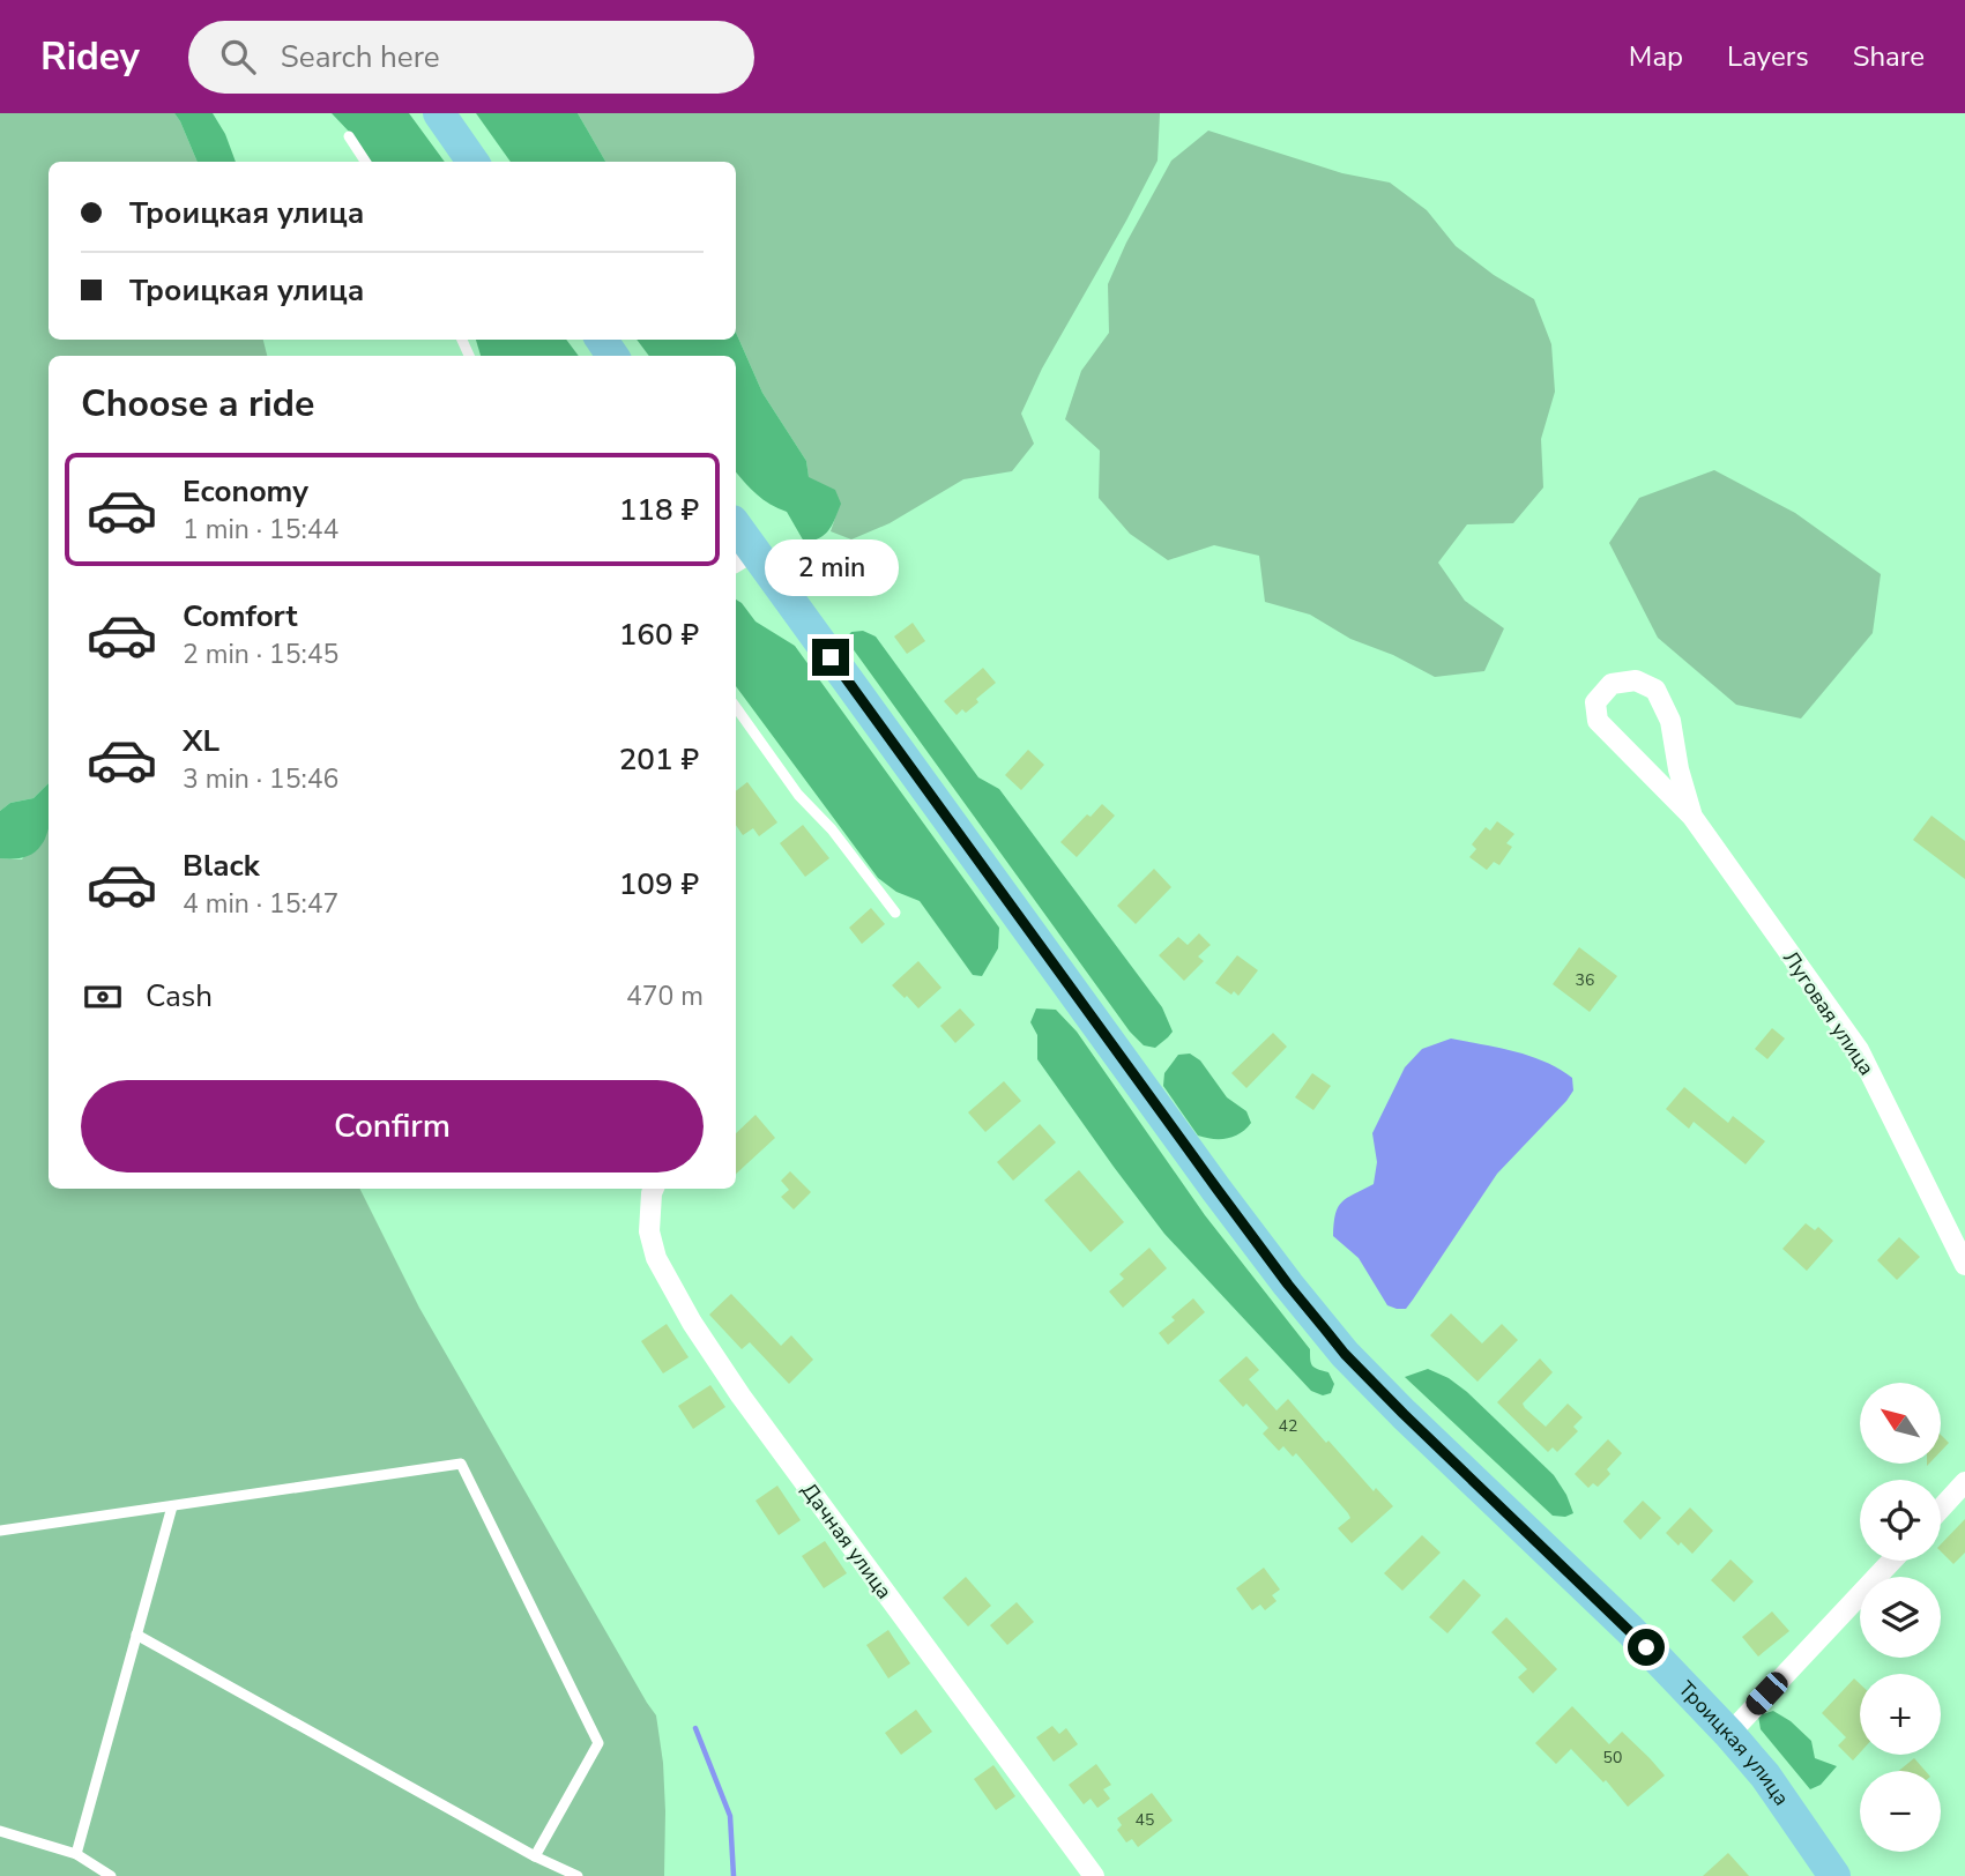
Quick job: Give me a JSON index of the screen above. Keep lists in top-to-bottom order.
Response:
{
  "streets": {
    "main road": ["Троицкая улица"],
    "street": ["Луговая улица", "Дачная улица"]
  },
  "house_numbers": [
    "36",
    "42",
    "50",
    "45"
  ],
  "north": "top left",
  "page": {
    "header": "Ridey",
    "search": "Search here",
    "nav": ["Map", "Layers", "Share"],
    "banner": ["Троицкая улица", "Троицкая улица"],
    "heading": "Choose a ride",
    "list": [
      {
        "name": "Economy",
        "note": "1 min · 15:44",
        "value": "118 ₽"
      },
      {
        "name": "Comfort",
        "note": "2 min · 15:45",
        "value": "160 ₽"
      },
      {
        "name": "XL",
        "note": "3 min · 15:46",
        "value": "201 ₽"
      },
      {
        "name": "Black",
        "note": "4 min · 15:47",
        "value": "109 ₽"
      }
    ],
    "bubble": "2 min",
    "pay": ["Cash", "470 m"],
    "buttons": "Confirm",
    "map_buttons": ["+", "−"]
  }
}
